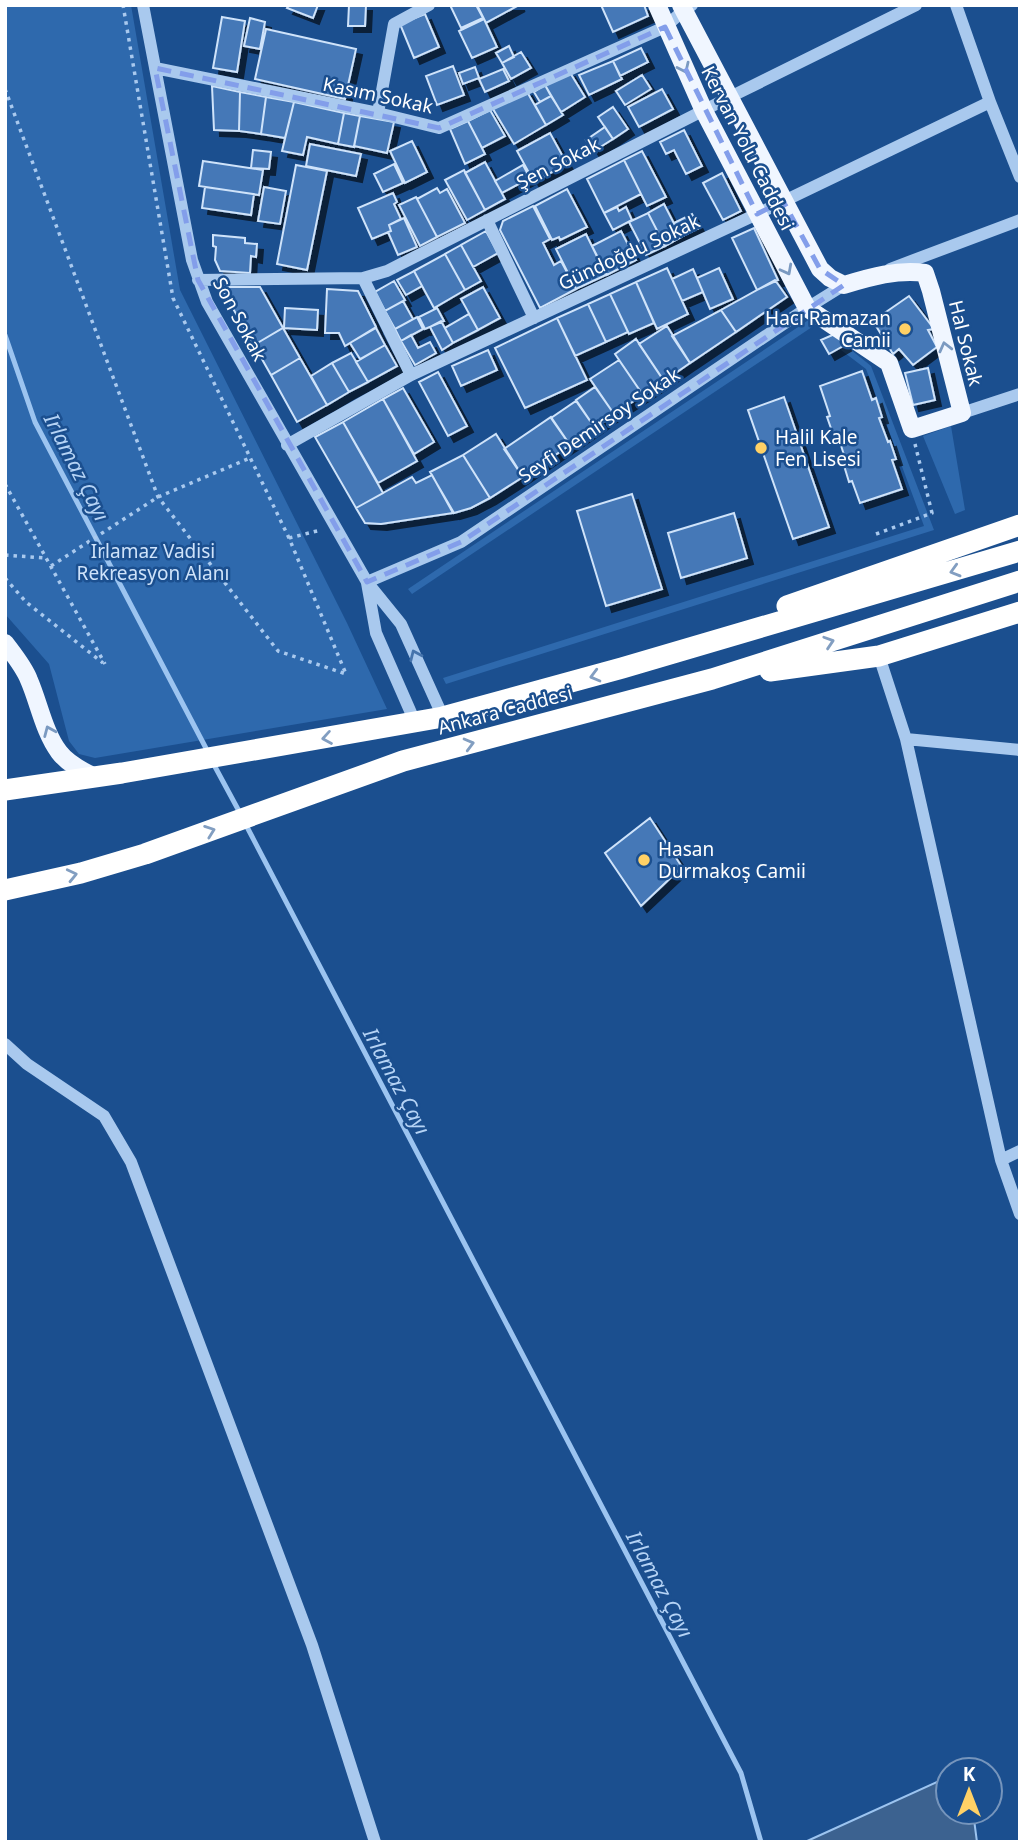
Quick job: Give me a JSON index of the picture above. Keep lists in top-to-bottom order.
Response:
{
  "streets": {
    "highway": ["Ankara Caddesi"],
    "main road": ["Kervan Yolu Caddesi", "Hal Sokak"],
    "street": [
      "Kasım Sokak",
      "Şen Sokak",
      "Gündoğdu Sokak",
      "Son Sokak",
      "Seyfi Demirsoy Sokak"
    ]
  },
  "crossings": [
    ["Kasım Sokak", "Kervan Yolu Caddesi"],
    ["Kasım Sokak", "Son Sokak"],
    ["Kervan Yolu Caddesi", "Şen Sokak"],
    ["Kervan Yolu Caddesi", "Gündoğdu Sokak"],
    ["Kervan Yolu Caddesi", "Hal Sokak"],
    ["Kervan Yolu Caddesi", "Seyfi Demirsoy Sokak"],
    ["Şen Sokak", "Son Sokak"],
    ["Gündoğdu Sokak", "Son Sokak"],
    ["Son Sokak", "Seyfi Demirsoy Sokak"],
    ["Hal Sokak", "Seyfi Demirsoy Sokak"]
  ],
  "water": ["Irlamaz Çayı"],
  "parks": ["Irlamaz Vadisi Rekreasyon Alanı"],
  "places": ["Hacı Ramazan Camii", "Halil Kale Fen Lisesi", "Hasan Durmakoş Camii"],
  "north": "top"
}
